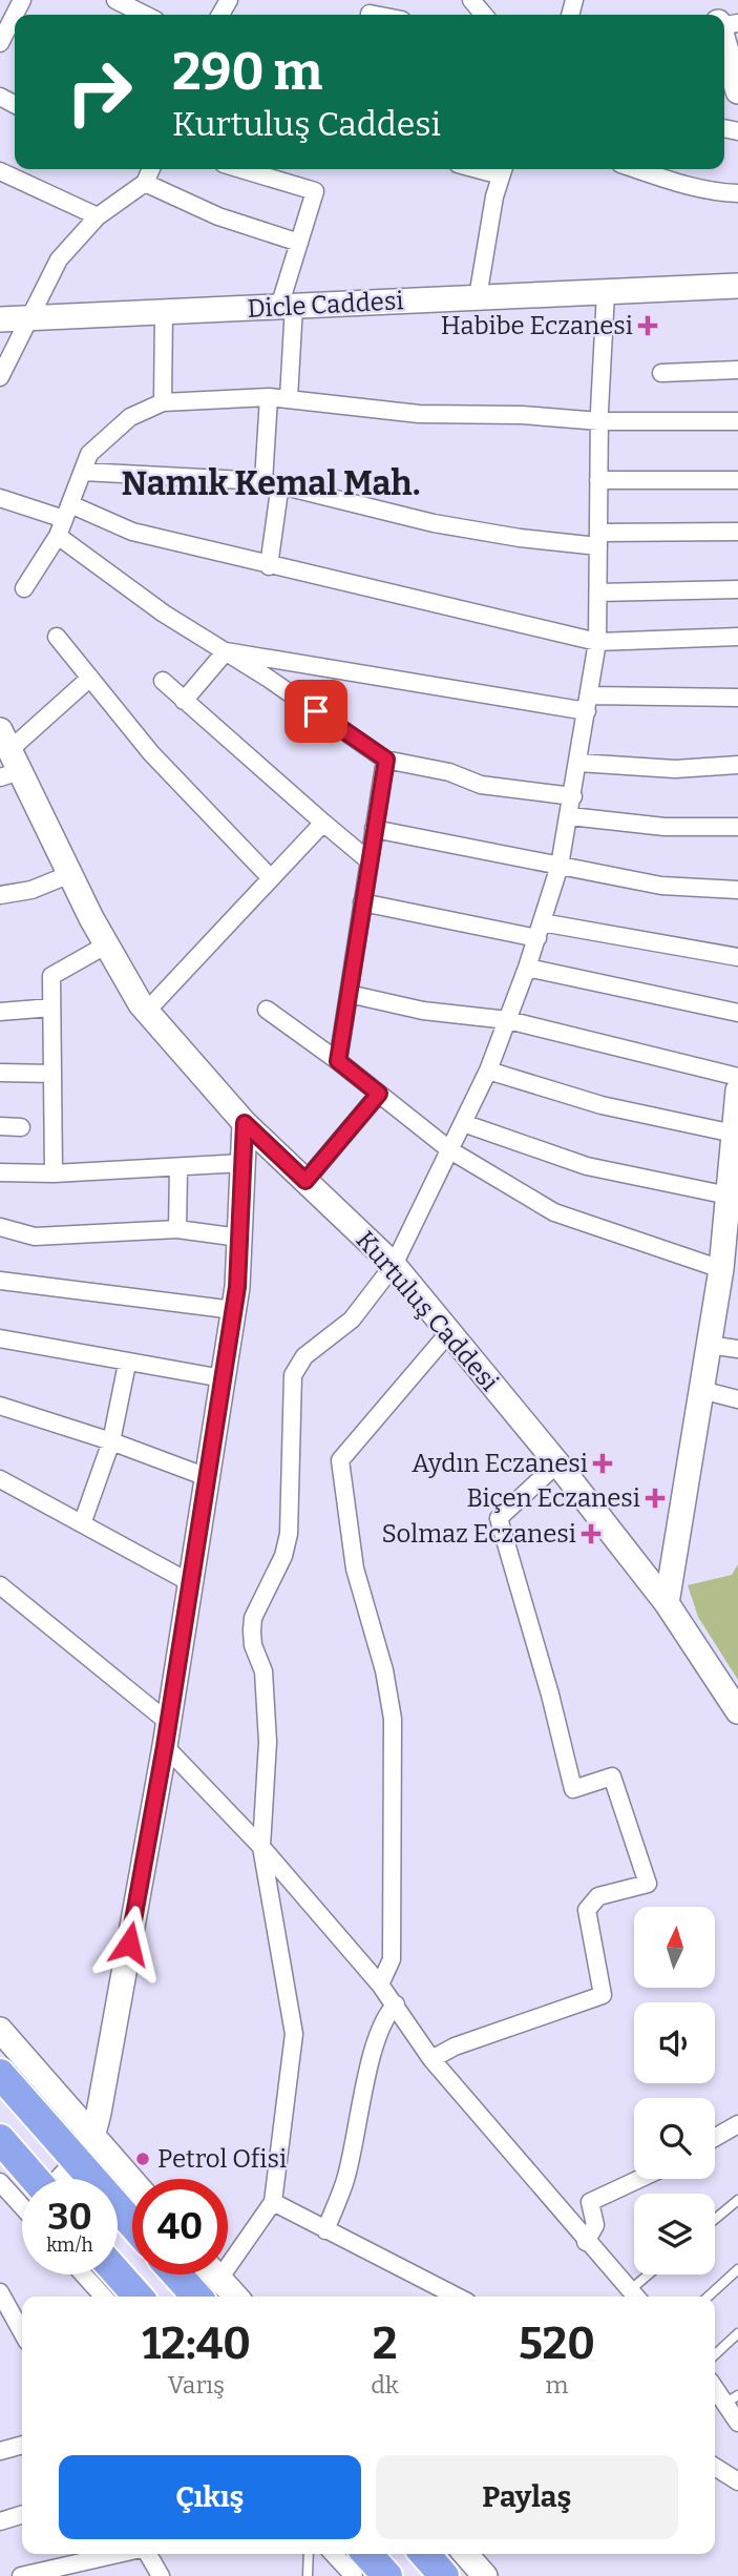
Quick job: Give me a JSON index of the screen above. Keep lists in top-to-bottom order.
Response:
{
  "streets": {
    "street": ["Dicle Caddesi", "Kurtuluş Caddesi"]
  },
  "districts": ["Namık Kemal Mah."],
  "places": {
    "health": [
      "Habibe Eczanesi",
      "Aydın Eczanesi",
      "Biçen Eczanesi",
      "Solmaz Eczanesi"
    ],
    "other": ["Petrol Ofisi"]
  },
  "north": "top",
  "page": {
    "turn": ["290 m", "Kurtuluş Caddesi"],
    "speed": "30 km/h",
    "limit": "40",
    "eta": [
      "12:40",
      "Varış",
      "2",
      "dk",
      "520",
      "m"
    ],
    "buttons": ["Çıkış", "Paylaş"]
  }
}
